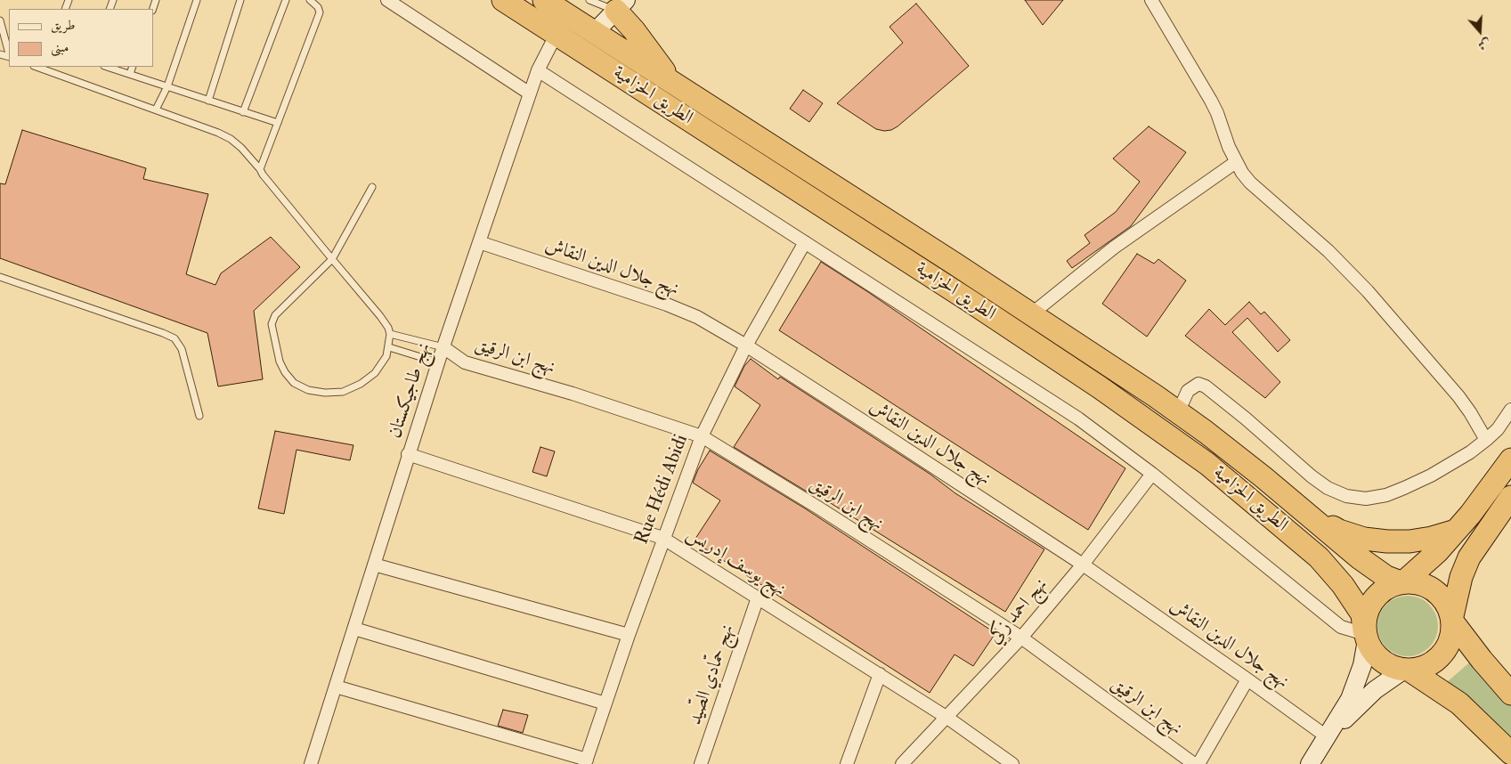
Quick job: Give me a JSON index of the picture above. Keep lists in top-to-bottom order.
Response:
{
  "streets": {
    "highway": ["الطريق الحزامية"],
    "street": [
      "نهج جلال الدين النقاش",
      "نهج ابن الرقيق",
      "نهج طاجيكستان",
      "Rue Hédi Abidi",
      "نهج يوسف إدريس",
      "نهج احمد زكي",
      "نهج حمّادي الصّيد"
    ]
  },
  "crossings": [
    ["الطريق الحزامية", "نهج طاجيكستان"],
    ["نهج جلال الدين النقاش", "نهج طاجيكستان"],
    ["نهج جلال الدين النقاش", "Rue Hédi Abidi"],
    ["نهج جلال الدين النقاش", "نهج احمد زكي"],
    ["نهج ابن الرقيق", "نهج طاجيكستان"],
    ["نهج ابن الرقيق", "Rue Hédi Abidi"],
    ["نهج ابن الرقيق", "نهج احمد زكي"],
    ["نهج طاجيكستان", "نهج يوسف إدريس"],
    ["Rue Hédi Abidi", "نهج يوسف إدريس"],
    ["نهج يوسف إدريس", "نهج احمد زكي"],
    ["نهج يوسف إدريس", "نهج حمّادي الصّيد"]
  ],
  "legend": ["طريق", "مبنى"],
  "north": "bottom"
}
